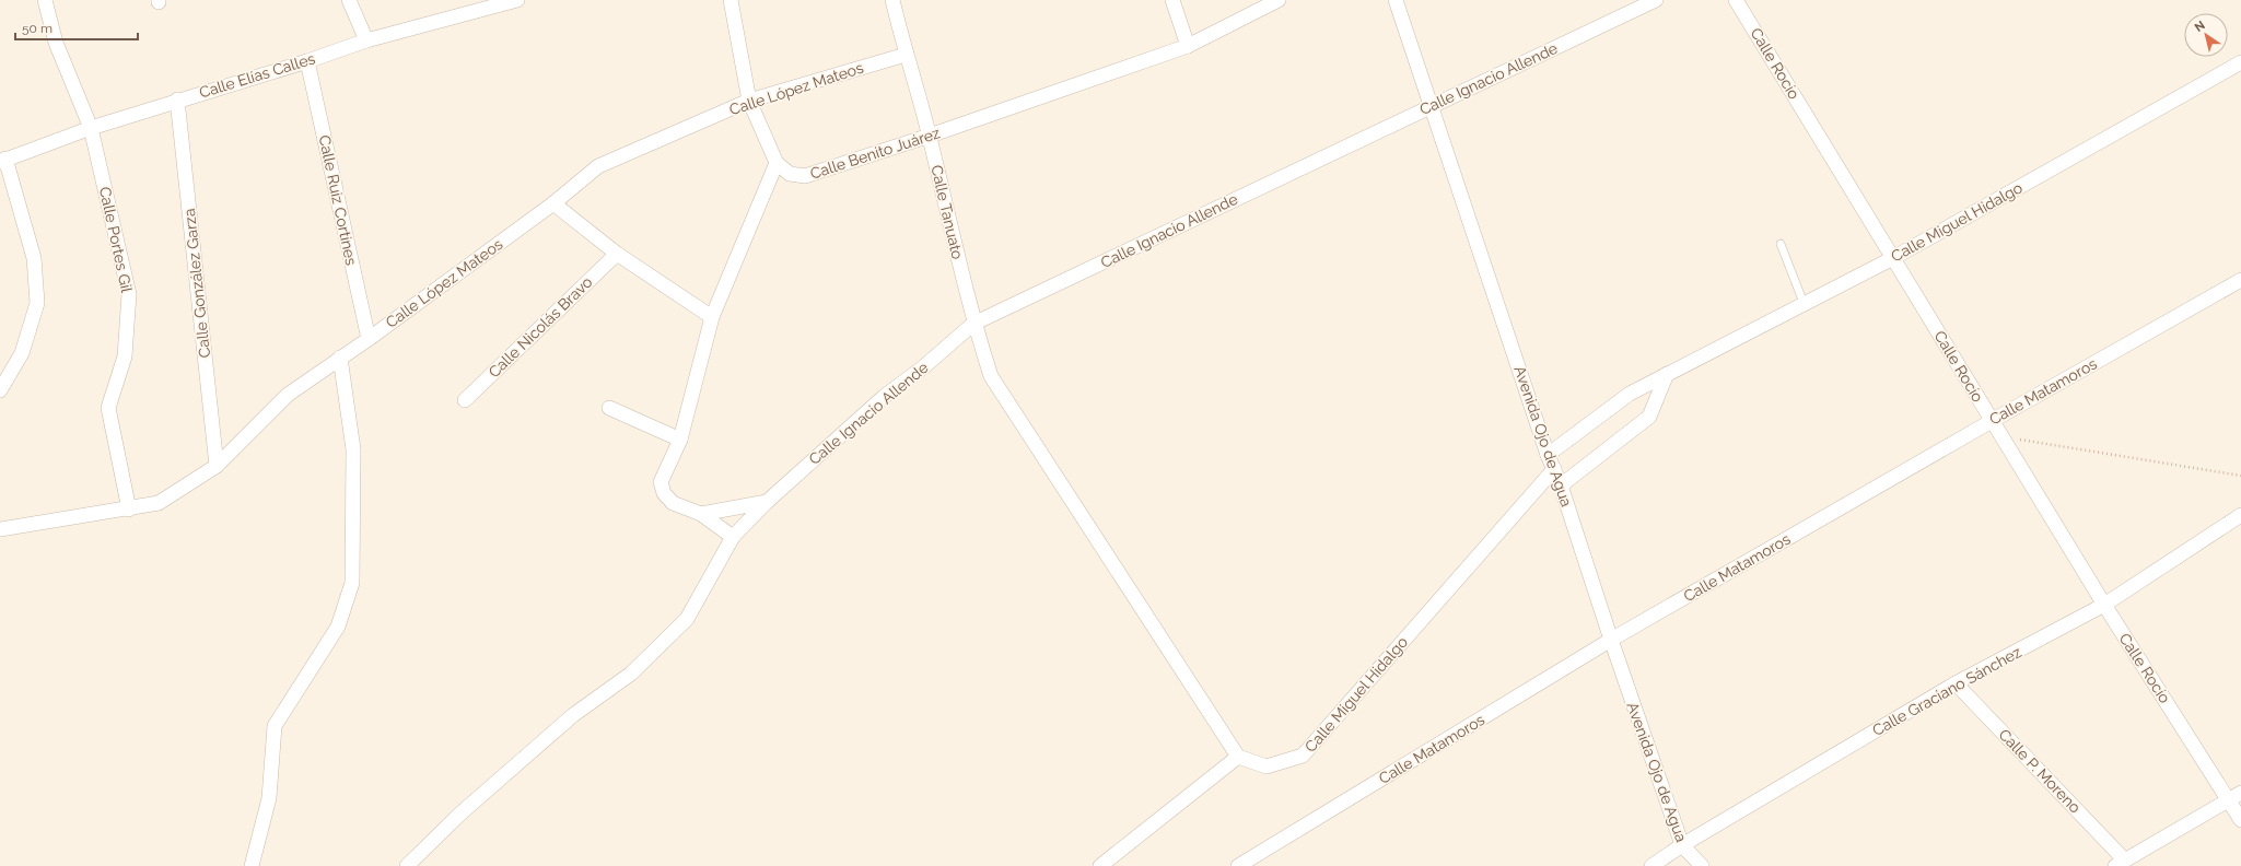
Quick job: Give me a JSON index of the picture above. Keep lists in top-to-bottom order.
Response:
{
  "streets": {
    "street": [
      "Calle Rocío",
      "Calle Elías Calles",
      "Calle Ignacio Allende",
      "Calle López Mateos",
      "Calle Benito Juárez",
      "Calle Ruiz Cortines",
      "Calle Tanuato",
      "Calle Miguel Hidalgo",
      "Calle Portes Gil",
      "Calle González Garza",
      "Calle Nicolás Bravo",
      "Calle Matamoros",
      "Avenida Ojo de Agua",
      "Calle Graciano Sánchez",
      "Calle P. Moreno"
    ]
  },
  "crossings": [
    ["Calle Rocío", "Calle Miguel Hidalgo"],
    ["Calle Rocío", "Calle Matamoros"],
    ["Calle Rocío", "Calle Graciano Sánchez"],
    ["Calle Elías Calles", "Calle Ruiz Cortines"],
    ["Calle Elías Calles", "Calle Portes Gil"],
    ["Calle Elías Calles", "Calle González Garza"],
    ["Calle Ignacio Allende", "Calle Tanuato"],
    ["Calle Ignacio Allende", "Avenida Ojo de Agua"],
    ["Calle López Mateos", "Calle Ruiz Cortines"],
    ["Calle López Mateos", "Calle Tanuato"],
    ["Calle López Mateos", "Calle Portes Gil"],
    ["Calle López Mateos", "Calle González Garza"],
    ["Calle Benito Juárez", "Calle Tanuato"],
    ["Calle Tanuato", "Calle Miguel Hidalgo"],
    ["Calle Miguel Hidalgo", "Avenida Ojo de Agua"],
    ["Calle Matamoros", "Avenida Ojo de Agua"],
    ["Avenida Ojo de Agua", "Calle Graciano Sánchez"],
    ["Calle Graciano Sánchez", "Calle P. Moreno"]
  ],
  "scale_bar": "50 m",
  "north": "top left"
}
